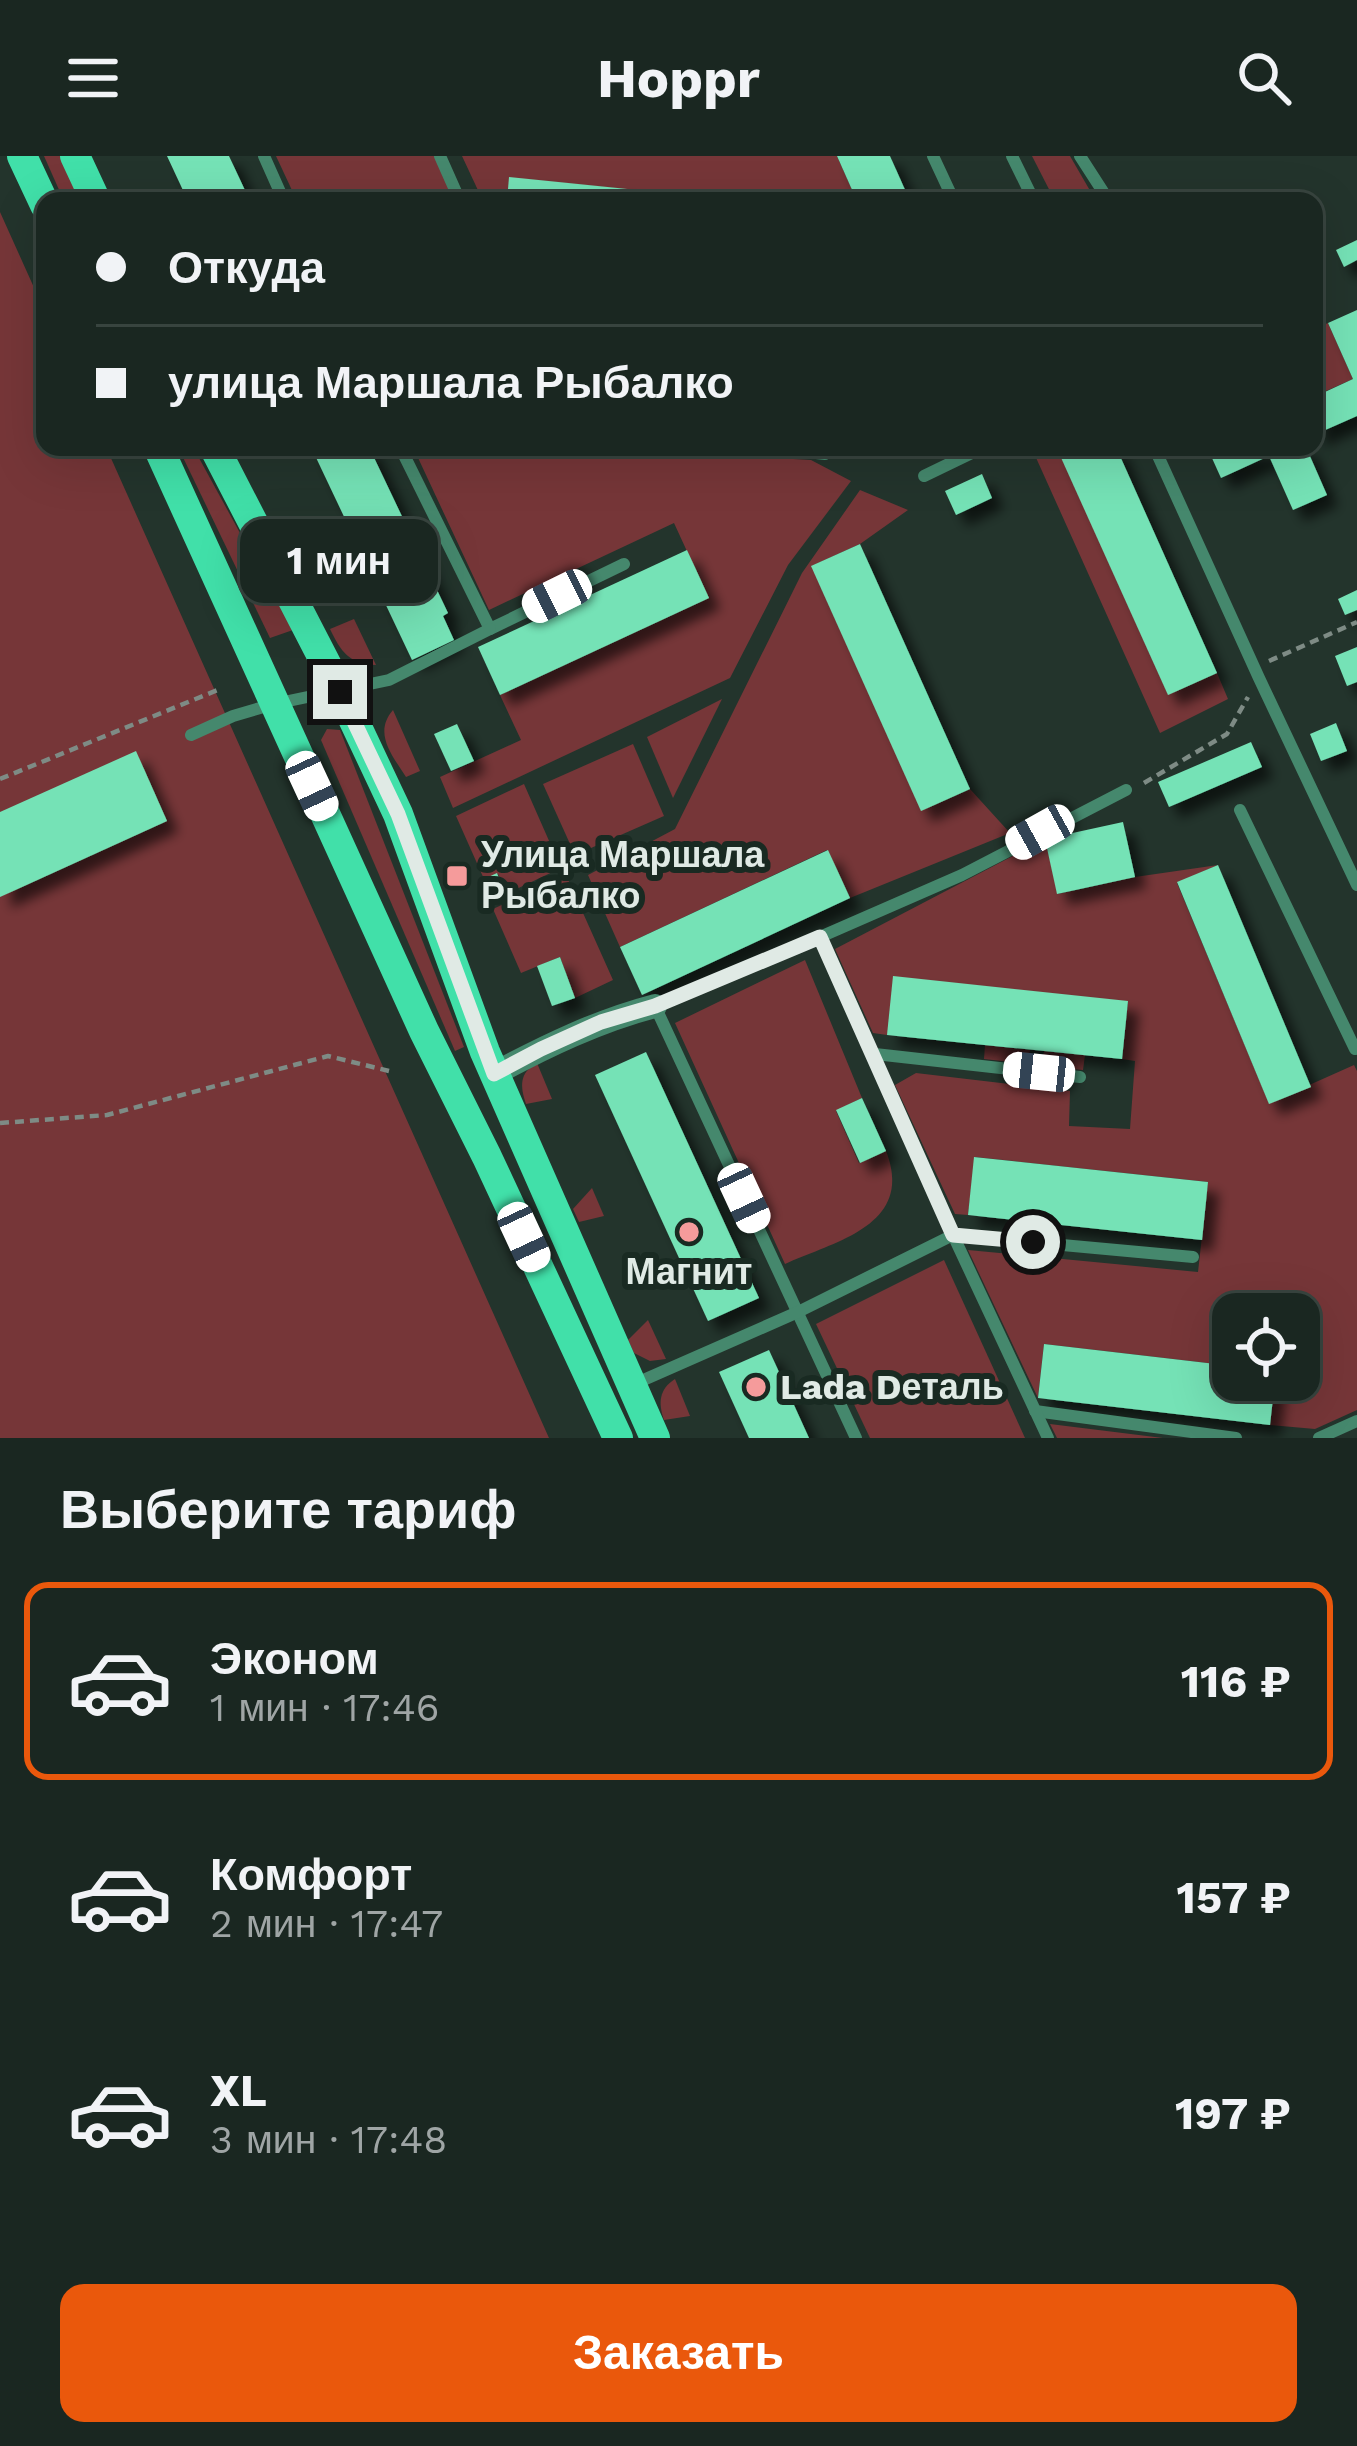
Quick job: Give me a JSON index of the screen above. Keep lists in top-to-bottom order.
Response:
{
  "places": {
    "transit": ["Улица Маршала Рыбалко"],
    "other": ["Магнит", "Lada Dеталь"]
  },
  "page": {
    "header": "Hoppr",
    "banner": ["Откуда", "улица Маршала Рыбалко"],
    "bubble": "1 мин",
    "heading": "Выберите тариф",
    "list": [
      {
        "name": "Эконом",
        "note": "1 мин · 17:46",
        "value": "116 ₽"
      },
      {
        "name": "Комфорт",
        "note": "2 мин · 17:47",
        "value": "157 ₽"
      },
      {
        "name": "XL",
        "note": "3 мин · 17:48",
        "value": "197 ₽"
      }
    ],
    "buttons": "Заказать"
  }
}
